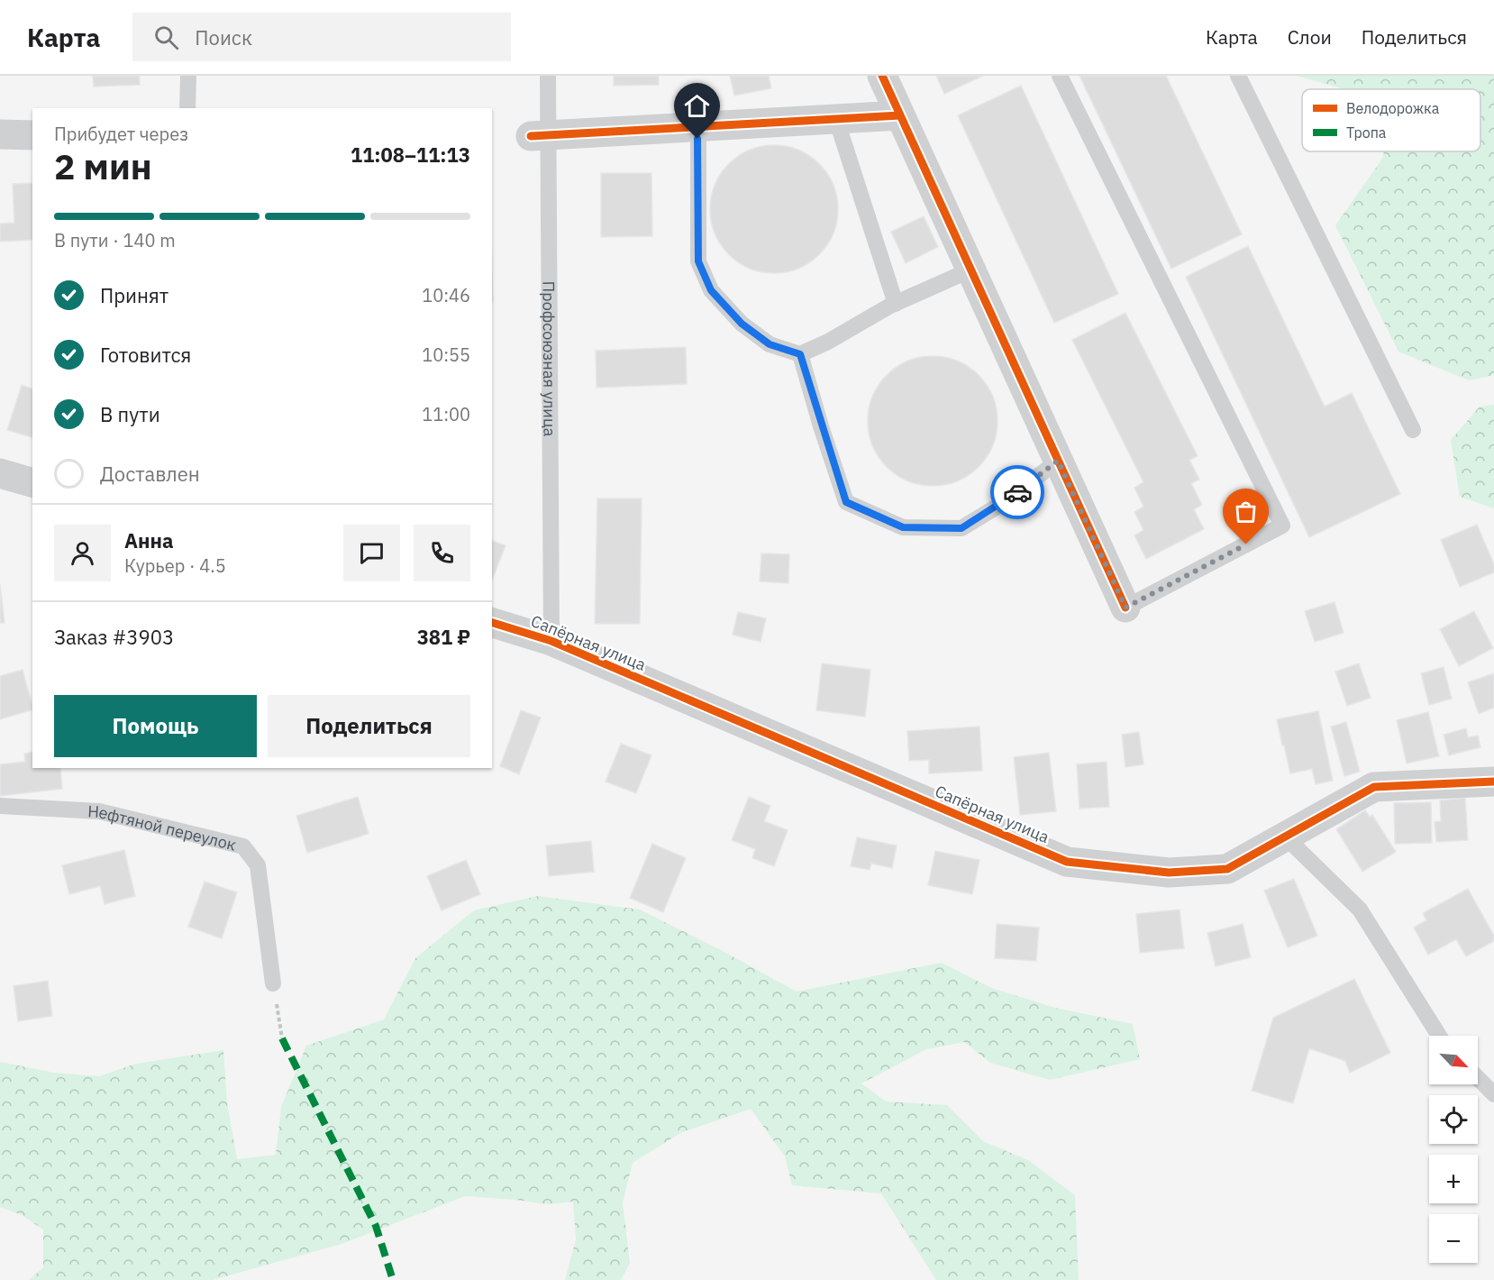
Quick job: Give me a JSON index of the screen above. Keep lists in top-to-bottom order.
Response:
{
  "streets": {
    "street": ["Сапёрная улица"],
    "lane": ["Профсоюзная улица", "Нефтяной переулок"]
  },
  "crossings": [
    ["Профсоюзная улица", "Сапёрная улица"]
  ],
  "legend": ["Велодорожка", "Тропа"],
  "north": "bottom right",
  "page": {
    "header": "Карта",
    "search": "Поиск",
    "nav": ["Карта", "Слои", "Поделиться"],
    "heading": ["2 мин", "Прибудет через", "11:08–11:13"],
    "panel": [
      "Анна",
      "Курьер · 4.5",
      "Заказ #3903",
      "381 ₽"
    ],
    "bar": "В пути · 140 m",
    "list": [
      ["Принят", "10:46"],
      ["Готовится", "10:55"],
      ["В пути", "11:00"],
      "Доставлен"
    ],
    "buttons": ["Помощь", "Поделиться"],
    "map_buttons": ["+", "−"]
  }
}
